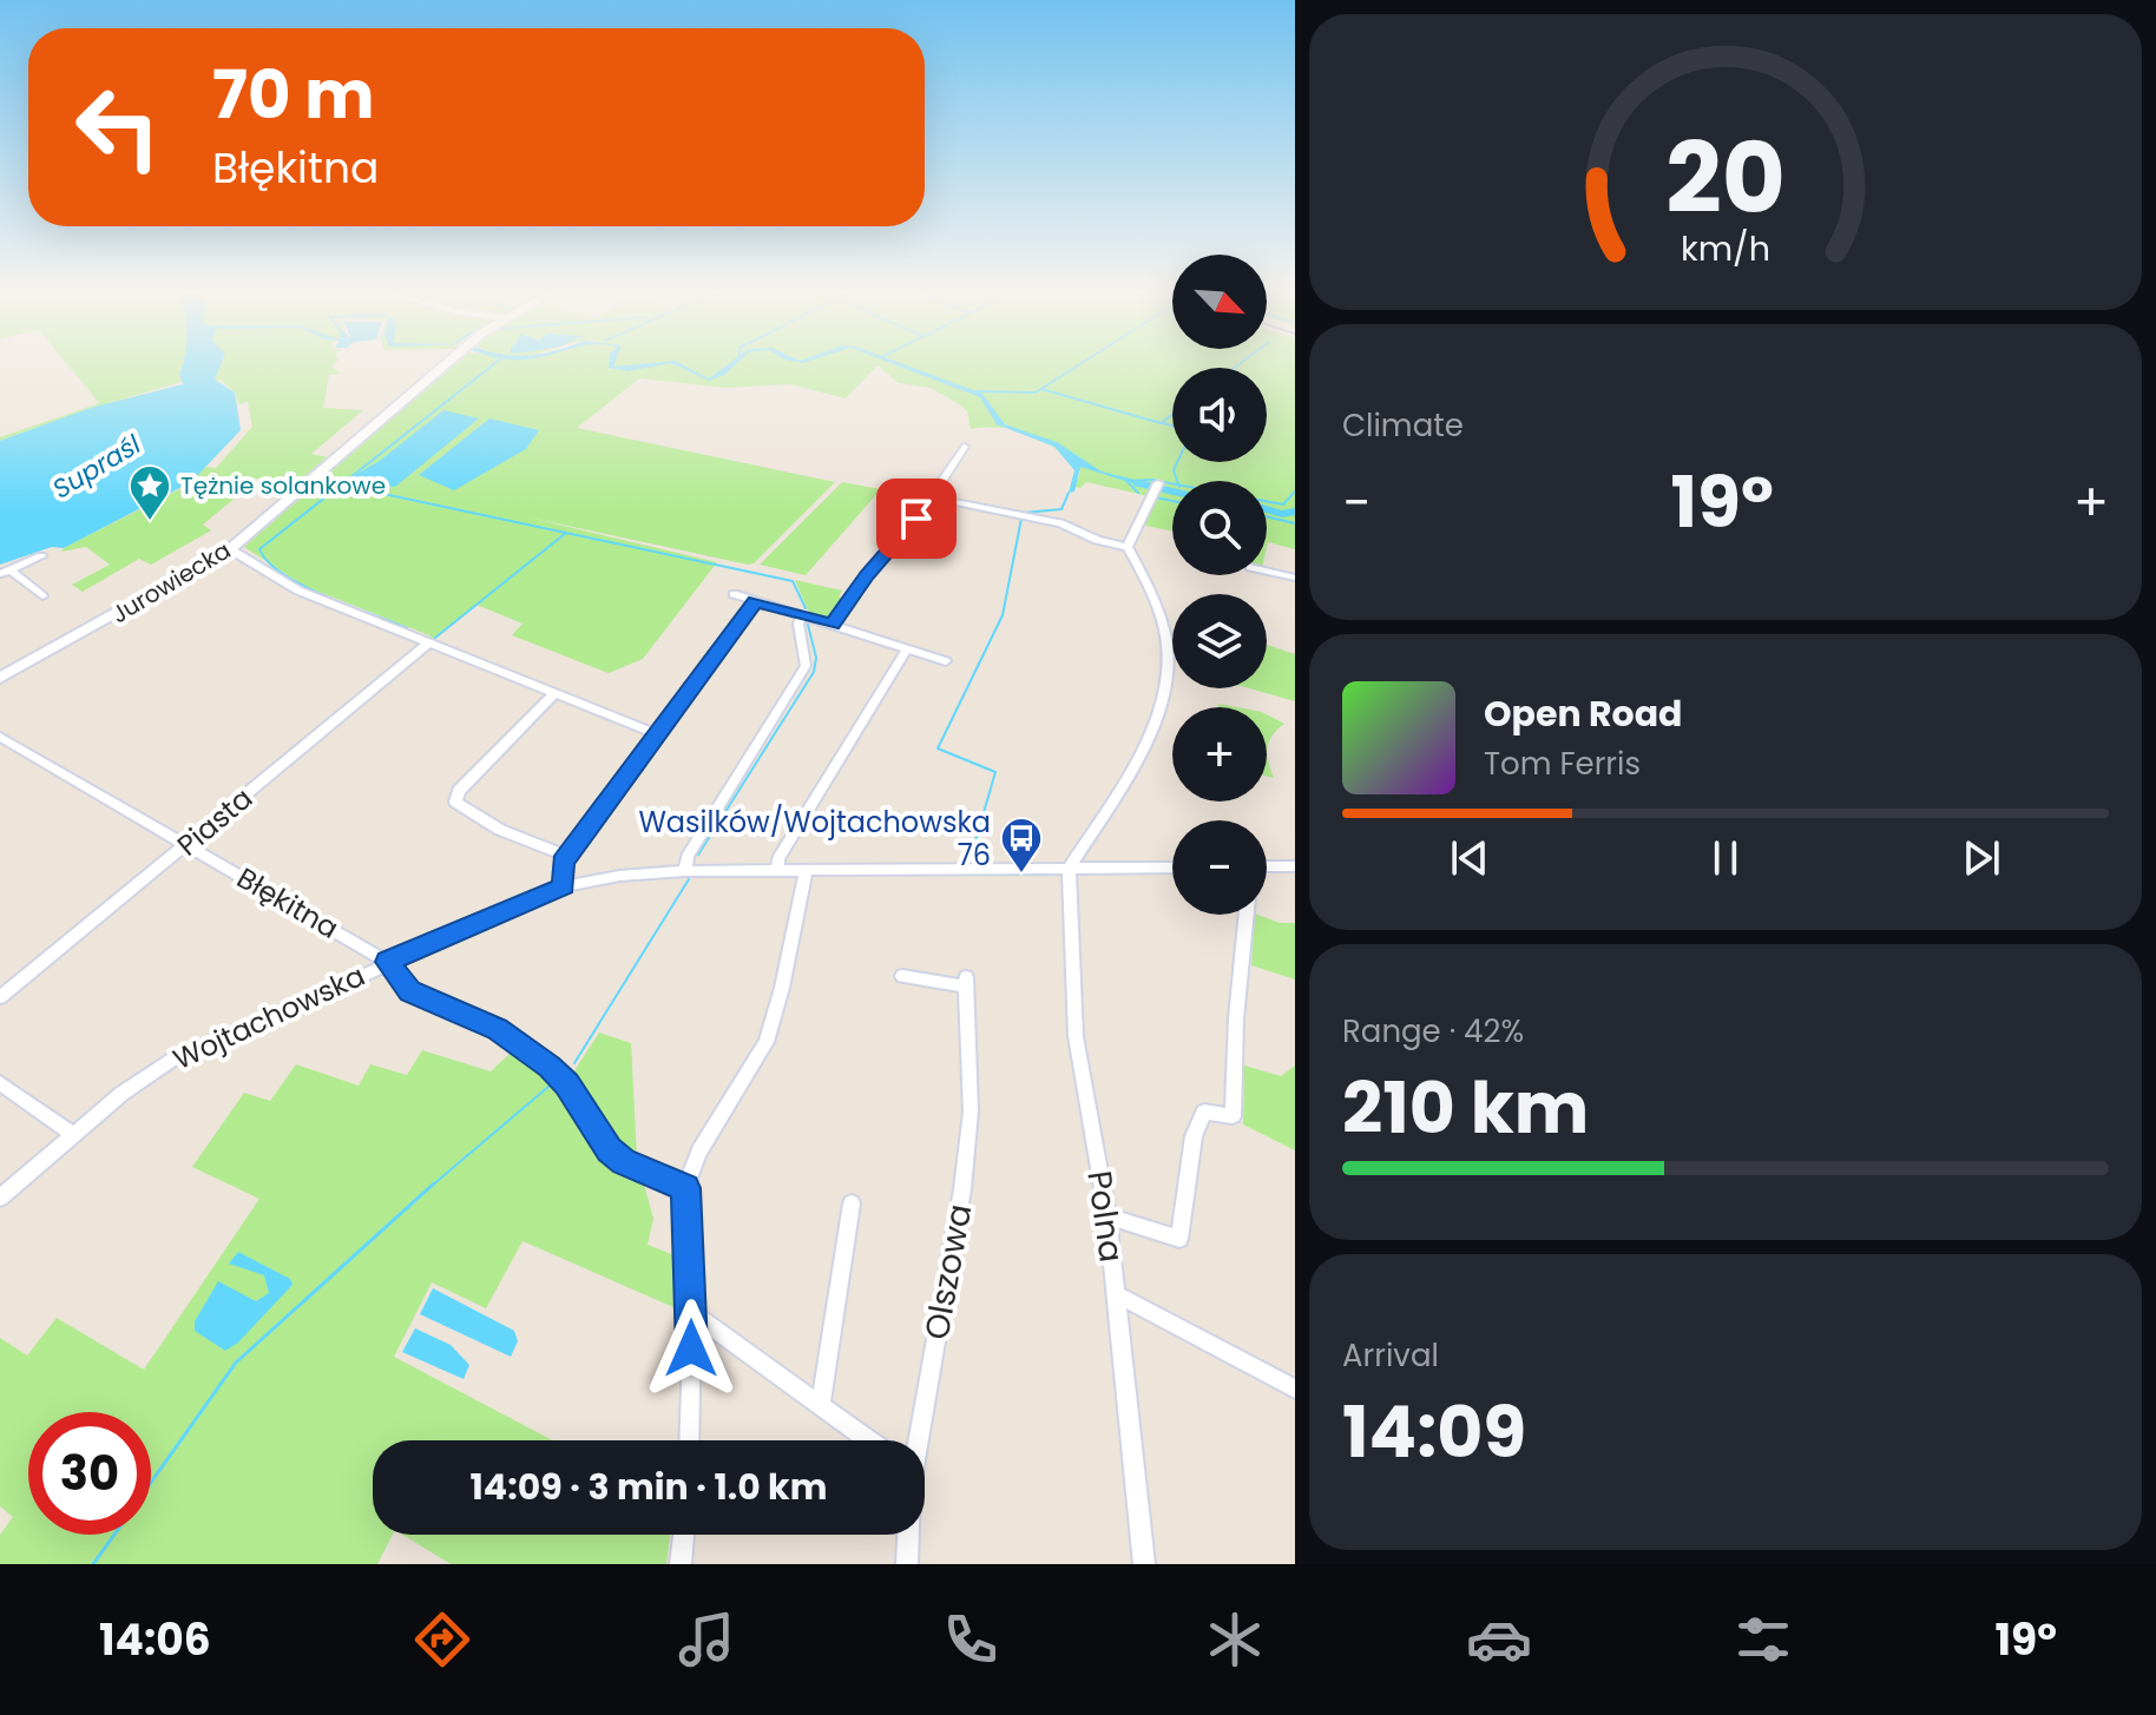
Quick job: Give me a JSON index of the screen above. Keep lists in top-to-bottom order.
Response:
{
  "streets": {
    "street": [
      "Jurowiecka",
      "Piasta",
      "Błękitna",
      "Wojtachowska",
      "Polna",
      "Olszowa"
    ]
  },
  "crossings": [
    ["Piasta", "Błękitna"],
    ["Błękitna", "Wojtachowska"],
    ["Wojtachowska", "Polna"]
  ],
  "water": ["Supraśl"],
  "places": {
    "place": ["Tężnie solankowe"],
    "bus stop": ["Wasilków/Wojtachowska 76"]
  },
  "north": "bottom right",
  "page": {
    "turn": ["70 m", "Błękitna"],
    "map_buttons": ["+", "−"],
    "tile": [
      "Climate",
      ["Range · 42%", "210 km"],
      ["Arrival", "14:09"]
    ],
    "heat": ["−", "19°", "+"],
    "song": ["Open Road", "Tom Ferris"],
    "limit": "30",
    "trip": "14:09 · 3 min · 1.0 km",
    "tabs": ["14:06", "19°"],
    "gauge": ["20", "km/h"]
  }
}
